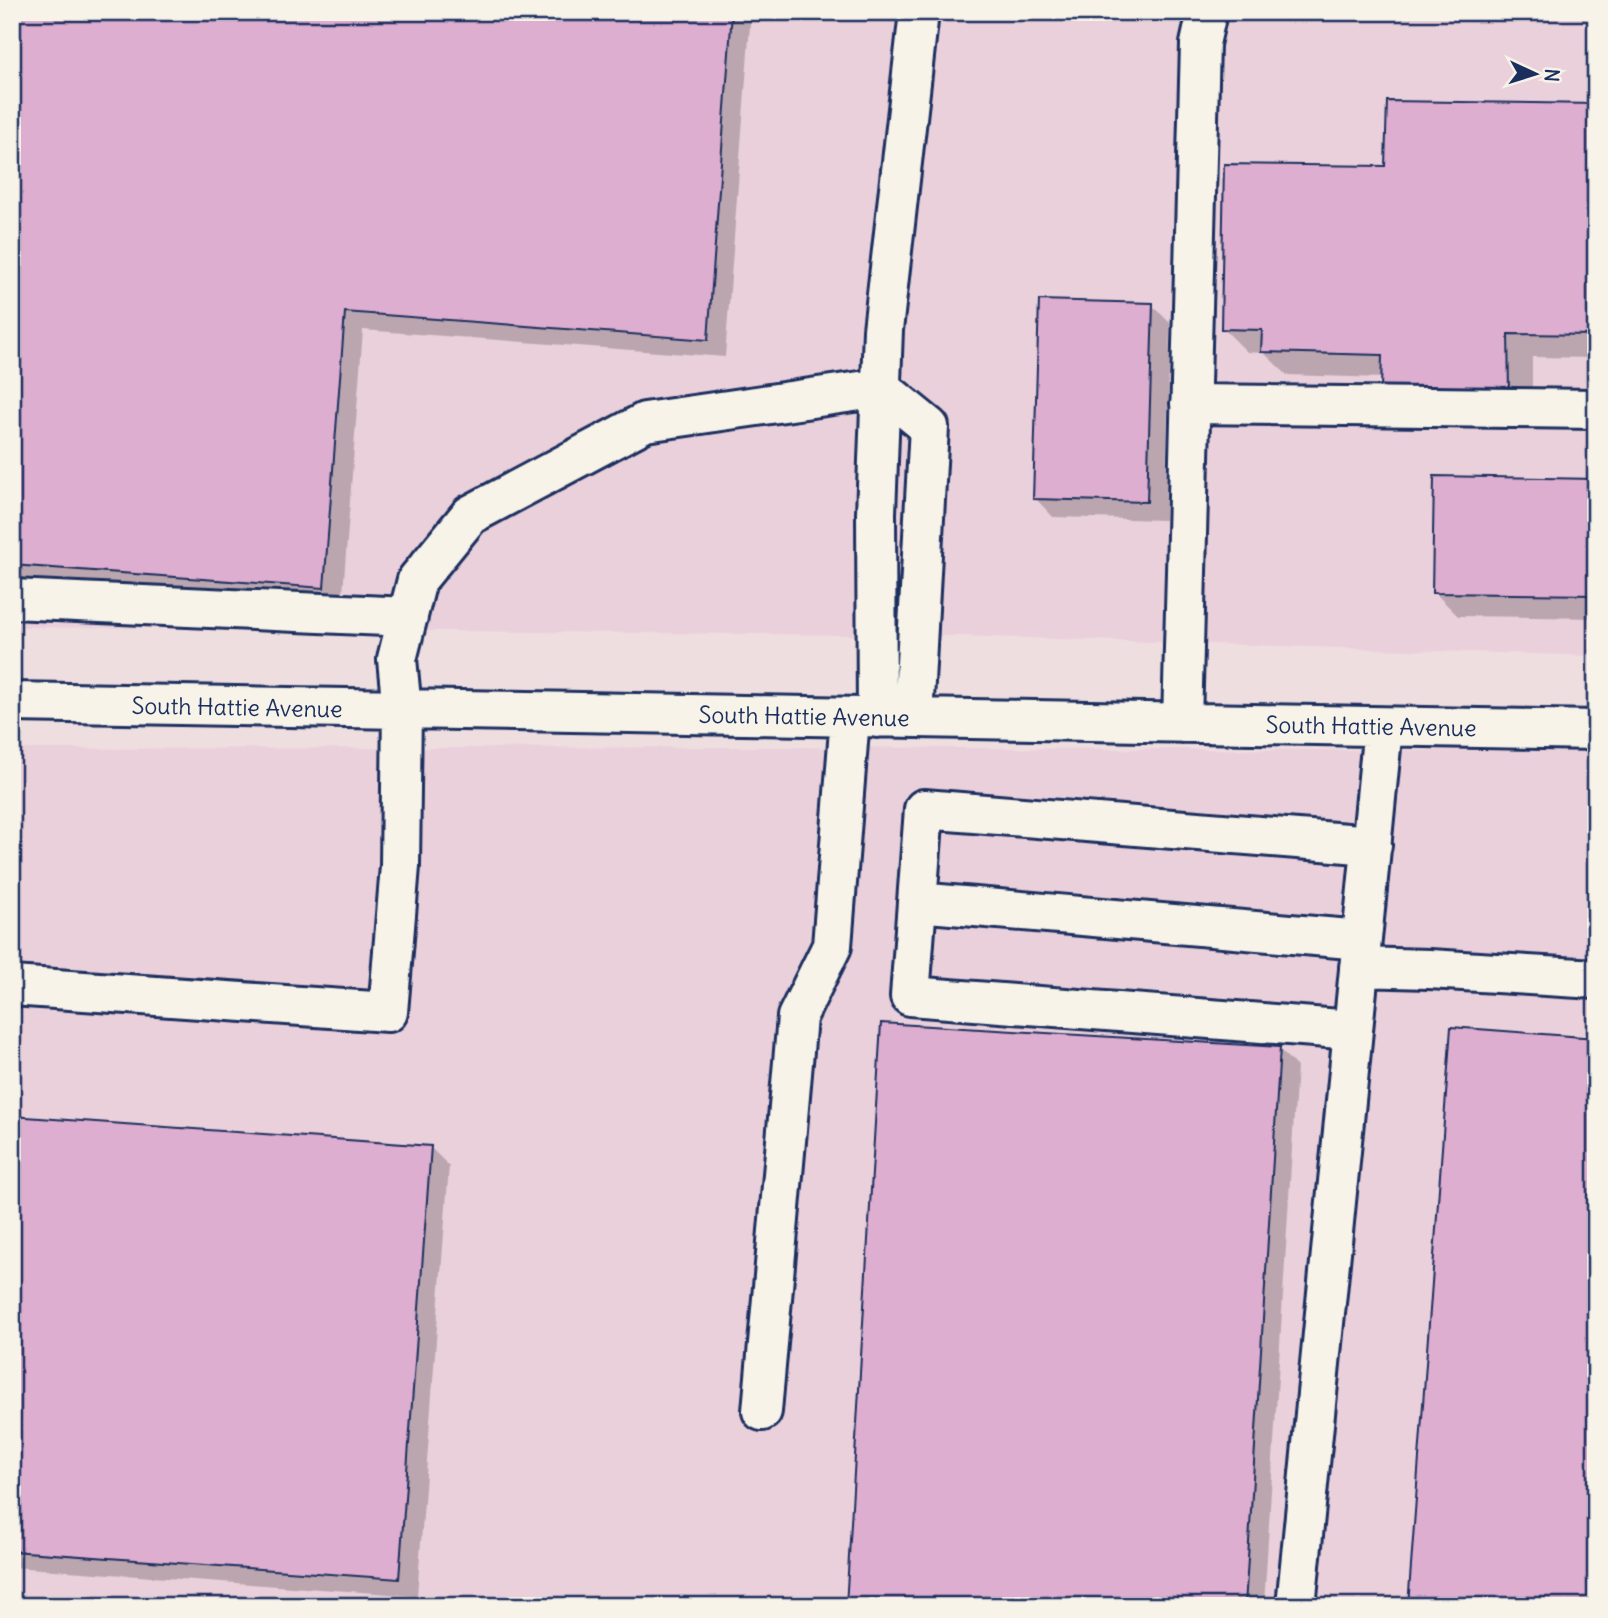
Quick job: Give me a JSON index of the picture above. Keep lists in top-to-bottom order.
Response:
{
  "streets": {
    "street": ["South Hattie Avenue"]
  },
  "north": "right"
}
